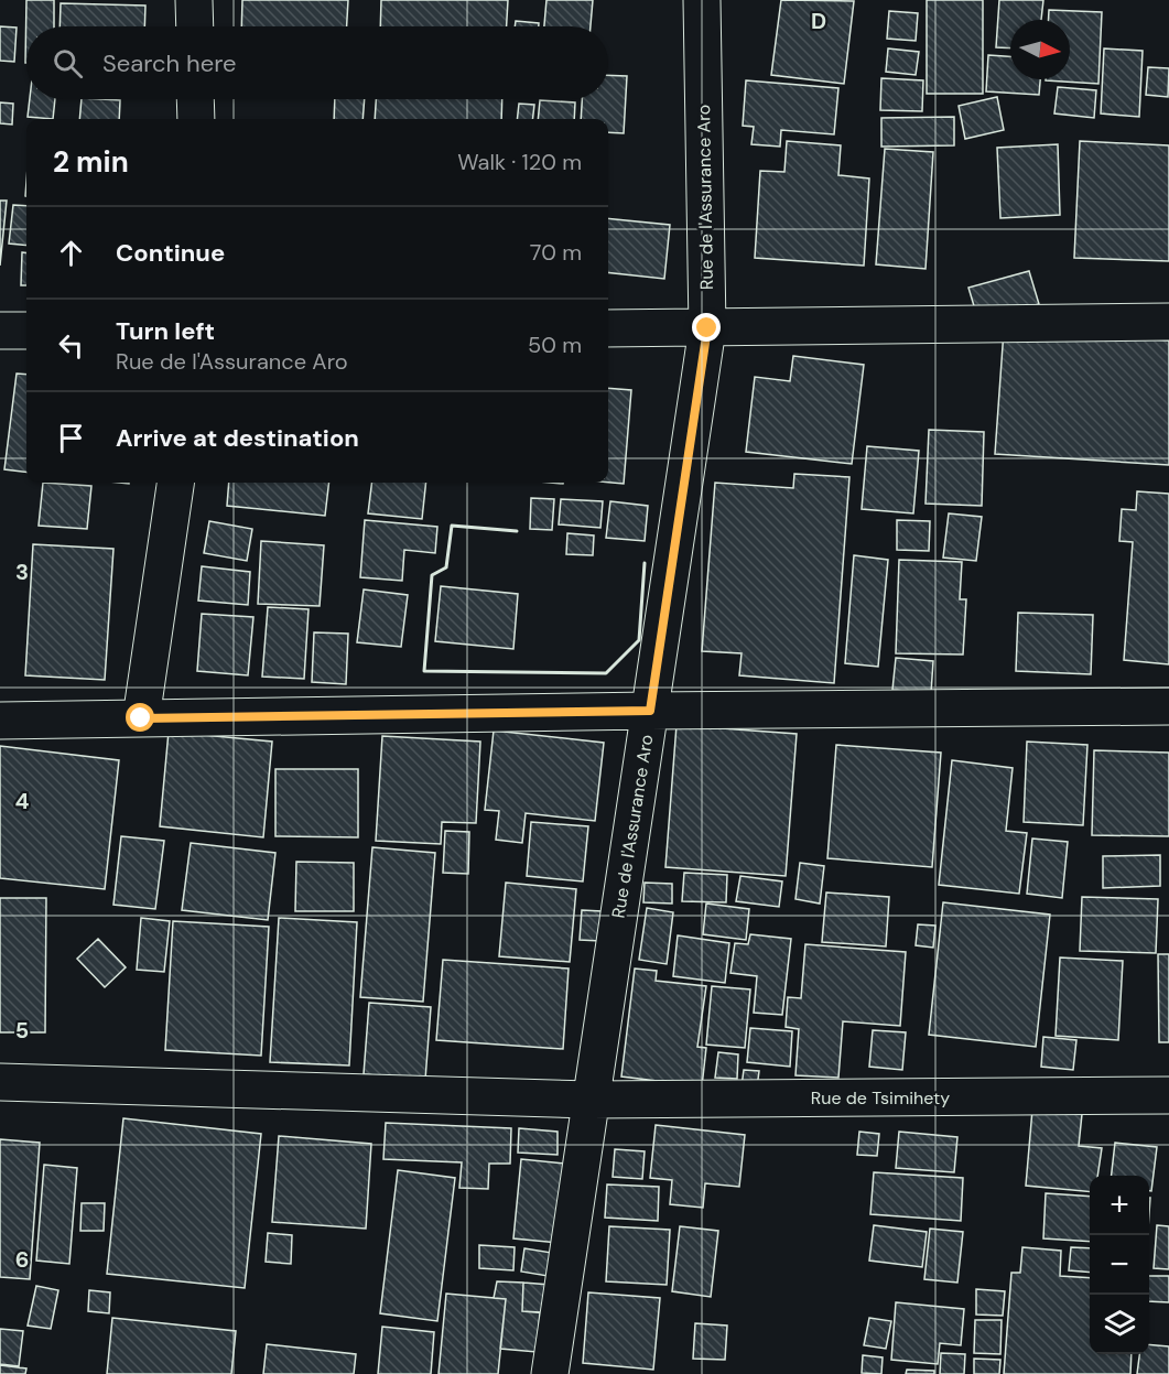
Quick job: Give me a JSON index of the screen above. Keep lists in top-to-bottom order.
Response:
{
  "streets": {
    "street": ["Rue de l'Assurance Aro", "Rue de Tsimihety"]
  },
  "crossings": [
    ["Rue de l'Assurance Aro", "Rue de Tsimihety"]
  ],
  "north": "right",
  "page": {
    "search": "Search here",
    "heading": ["2 min", "Walk · 120 m"],
    "list": [
      ["Continue", "70 m"],
      ["Turn left", "Rue de l'Assurance Aro", "50 m"],
      "Arrive at destination"
    ],
    "map_buttons": ["+", "−"]
  },
  "grid": {
    "columns": ["D"],
    "rows": [
      "3",
      "4",
      "5",
      "6"
    ]
  }
}
